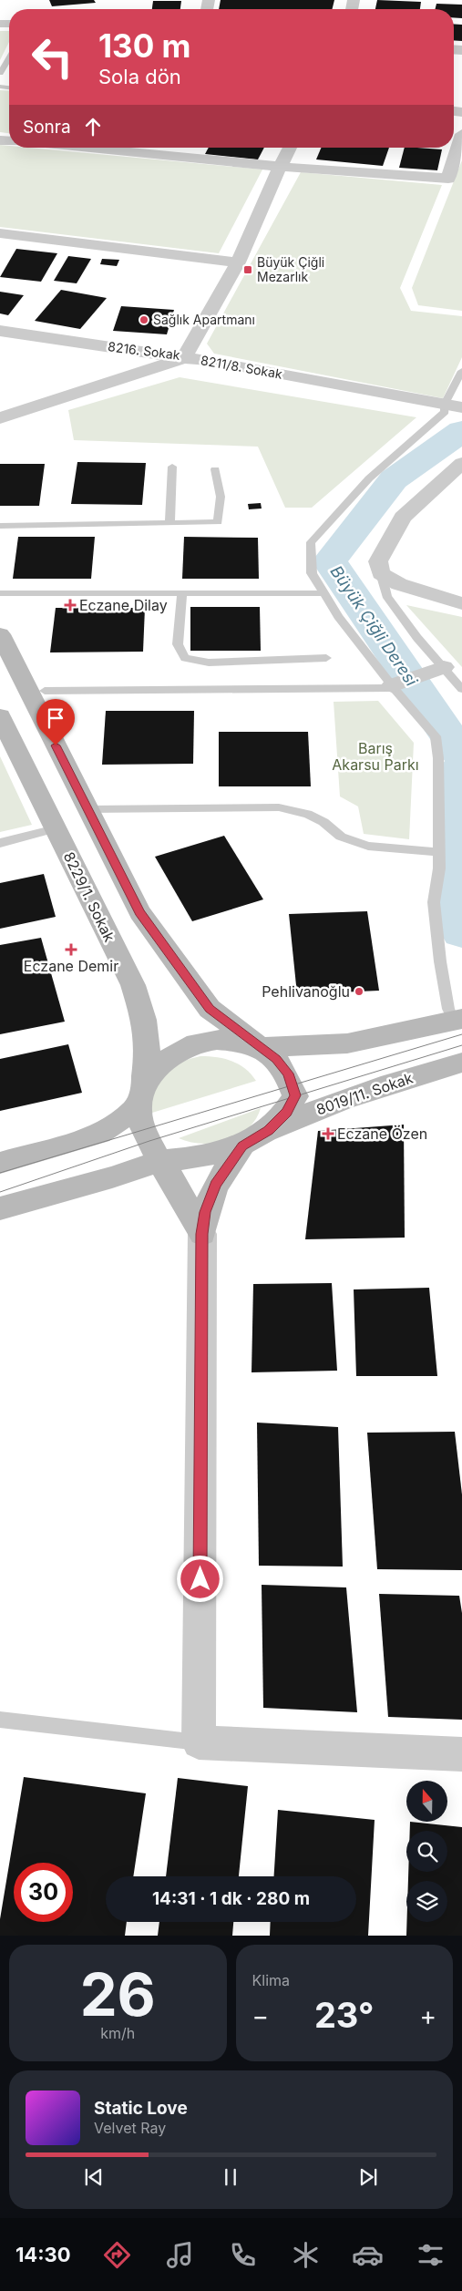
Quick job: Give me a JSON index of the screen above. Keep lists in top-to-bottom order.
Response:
{
  "streets": {
    "street": [
      "8216. Sokak",
      "8211/8. Sokak",
      "8229/1. Sokak",
      "8019/11. Sokak"
    ]
  },
  "crossings": [
    ["8216. Sokak", "8211/8. Sokak"],
    ["8229/1. Sokak", "8019/11. Sokak"]
  ],
  "water": ["Büyük Çiğli Deresi"],
  "parks": ["Barış Akarsu Parkı"],
  "places": {
    "transit": ["Büyük Çiğli Mezarlık"],
    "other": ["Sağlık Apartmanı", "Pehlivanoğlu"],
    "health": ["Eczane Dilay", "Eczane Demir", "Eczane Özen"]
  },
  "north": "top",
  "page": {
    "turn": ["130 m", "Sola dön"],
    "then": "Sonra",
    "limit": "30",
    "trip": "14:31 · 1 dk · 280 m",
    "tile": [
      ["26", "km/h"],
      "Klima"
    ],
    "heat": ["−", "23°", "+"],
    "song": ["Static Love", "Velvet Ray"],
    "tabs": "14:30"
  }
}
